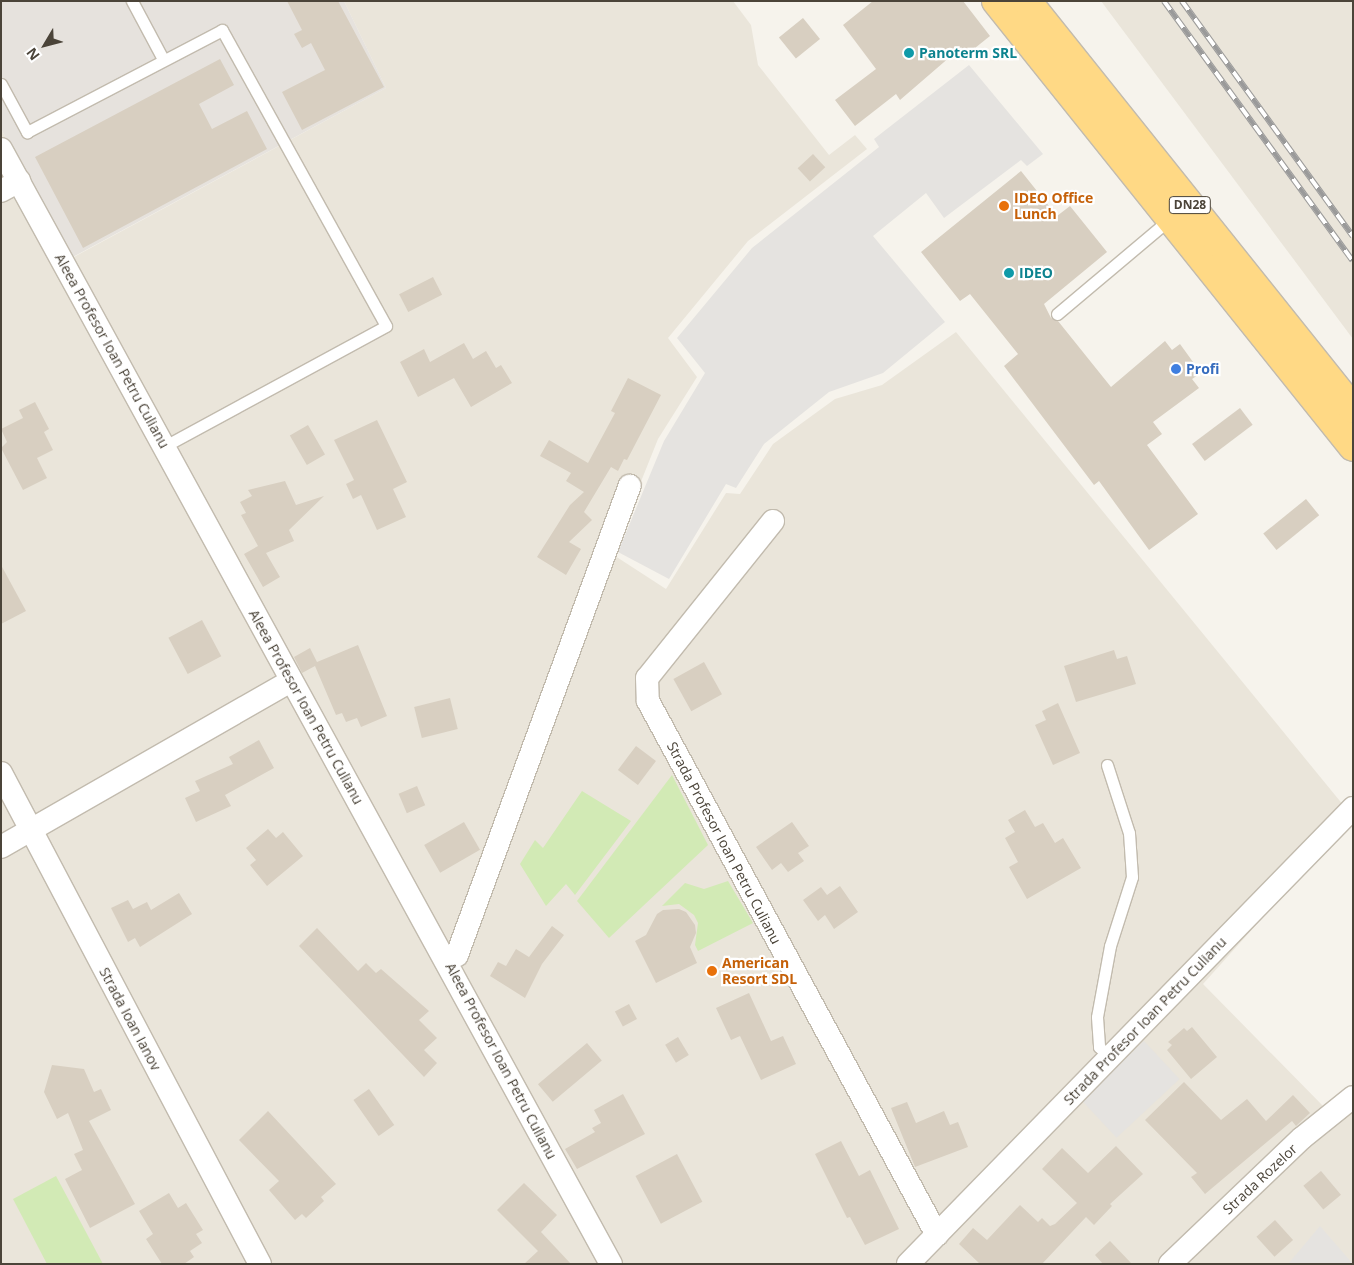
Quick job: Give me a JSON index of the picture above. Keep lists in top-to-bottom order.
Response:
{
  "streets": {
    "highway": ["DN28"],
    "street": [
      "Aleea Profesor Ioan Petru Culianu",
      "Strada Profesor Ioan Petru Culianu",
      "Strada Ioan Ianov",
      "Strada Rozelor"
    ]
  },
  "places": [
    "Panoterm SRL",
    "IDEO Office Lunch",
    "IDEO",
    "Profi",
    "American Resort SDL"
  ],
  "north": "bottom left"
}
